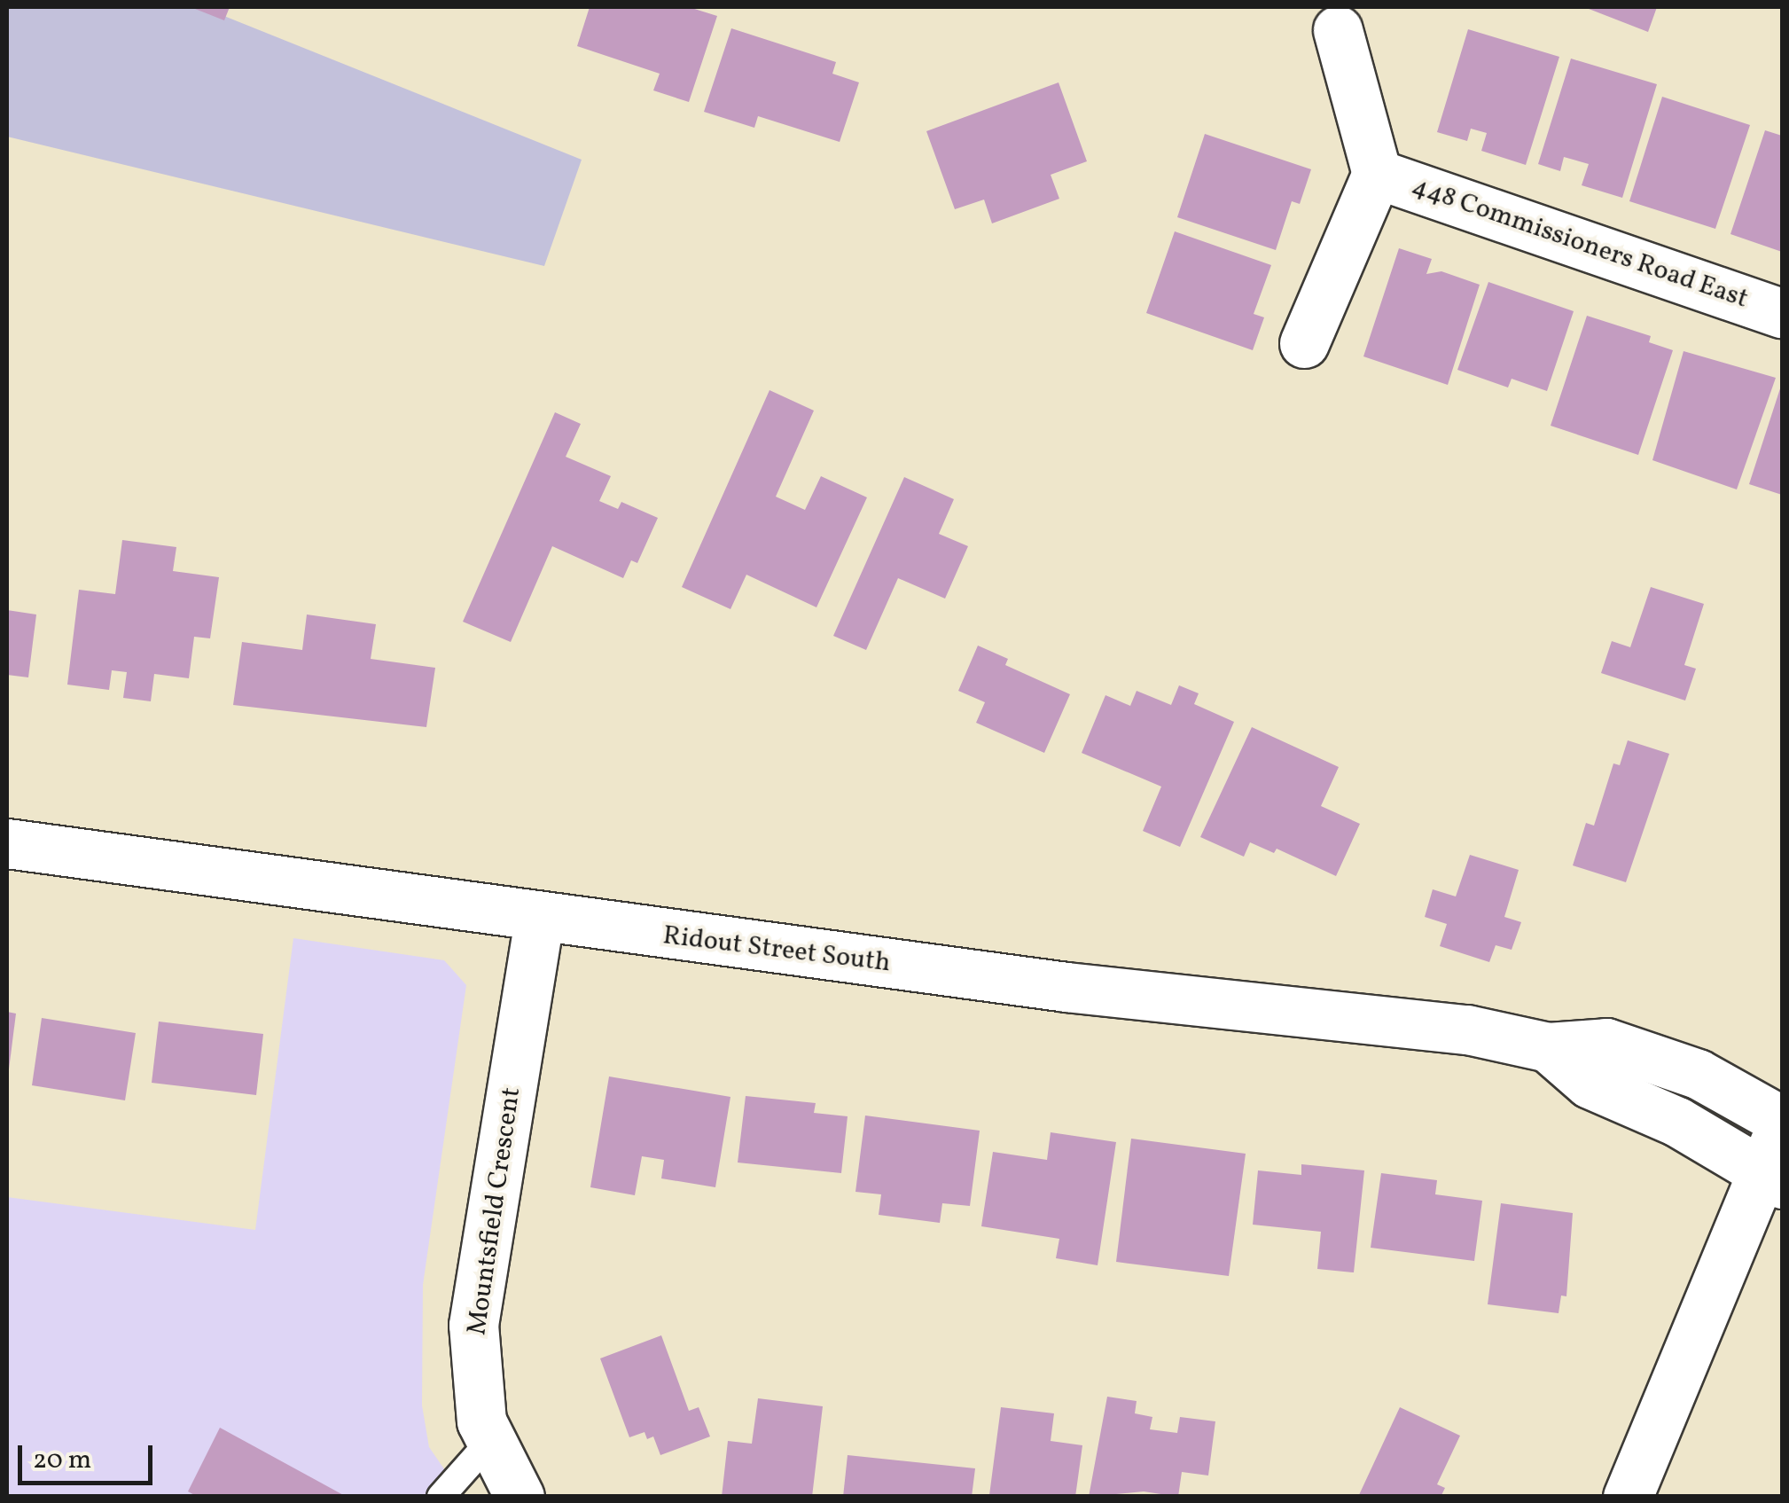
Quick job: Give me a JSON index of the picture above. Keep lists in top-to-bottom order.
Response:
{
  "streets": {
    "street": ["448 Commissioners Road East", "Ridout Street South", "Mountsfield Crescent"]
  },
  "crossings": [
    ["Ridout Street South", "Mountsfield Crescent"]
  ],
  "scale_bar": "20 m"
}
